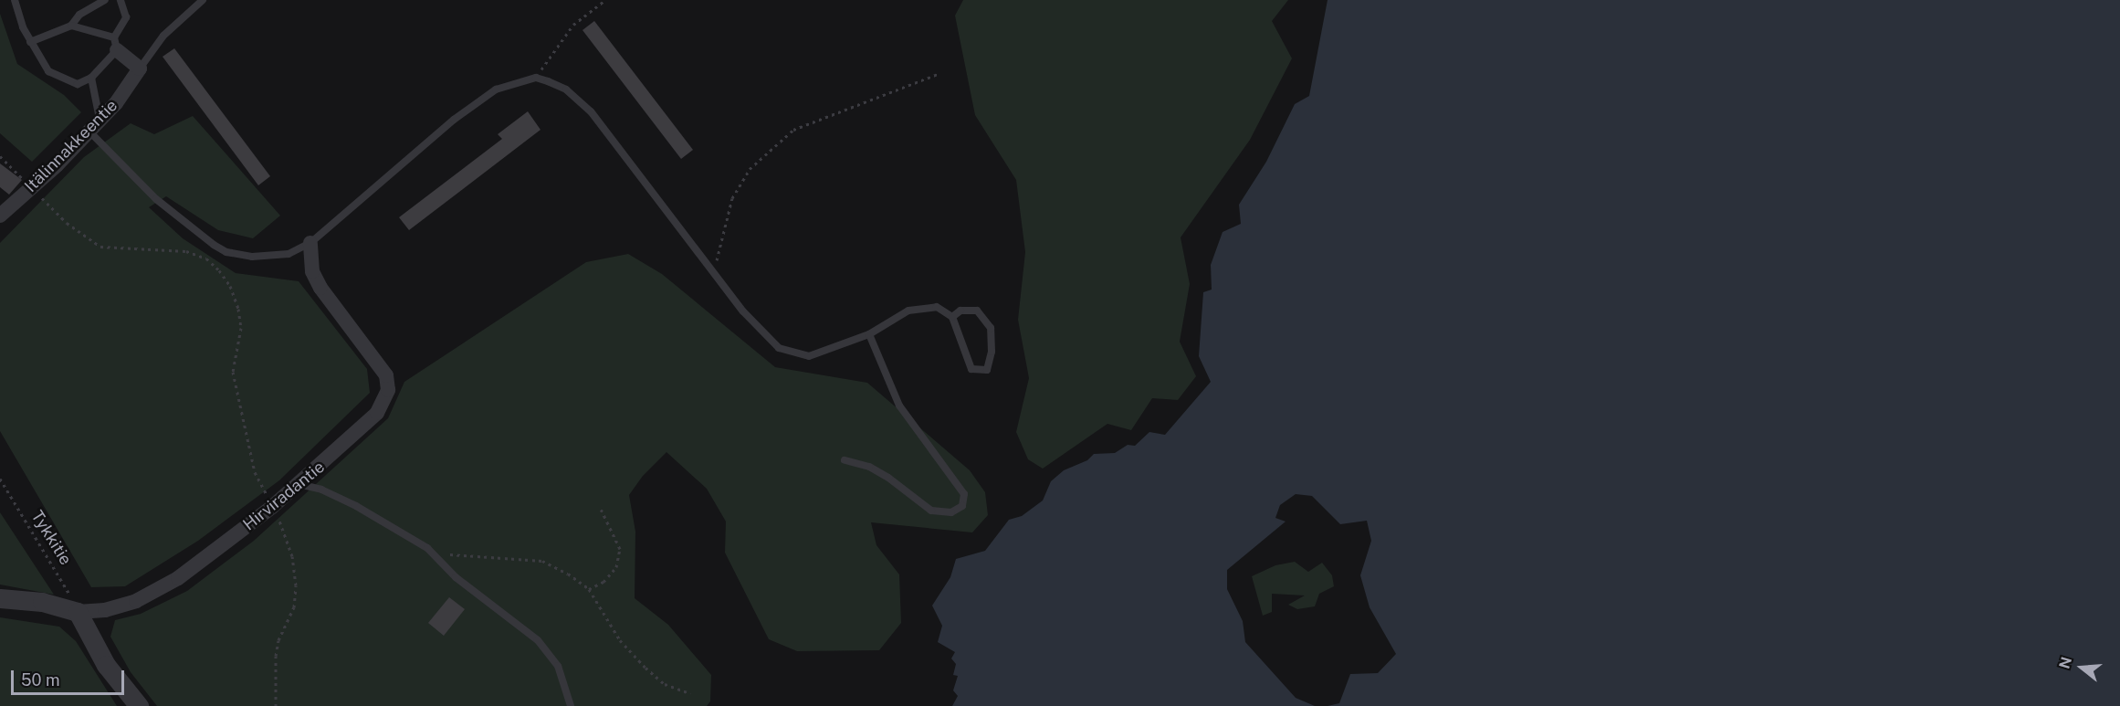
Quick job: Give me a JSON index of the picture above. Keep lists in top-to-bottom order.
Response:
{
  "streets": {
    "street": ["Itälinnakkeentie", "Hirviradantie"],
    "path": ["Tykkitie"]
  },
  "crossings": [
    ["Hirviradantie", "Tykkitie"]
  ],
  "scale_bar": "50 m",
  "north": "left"
}
